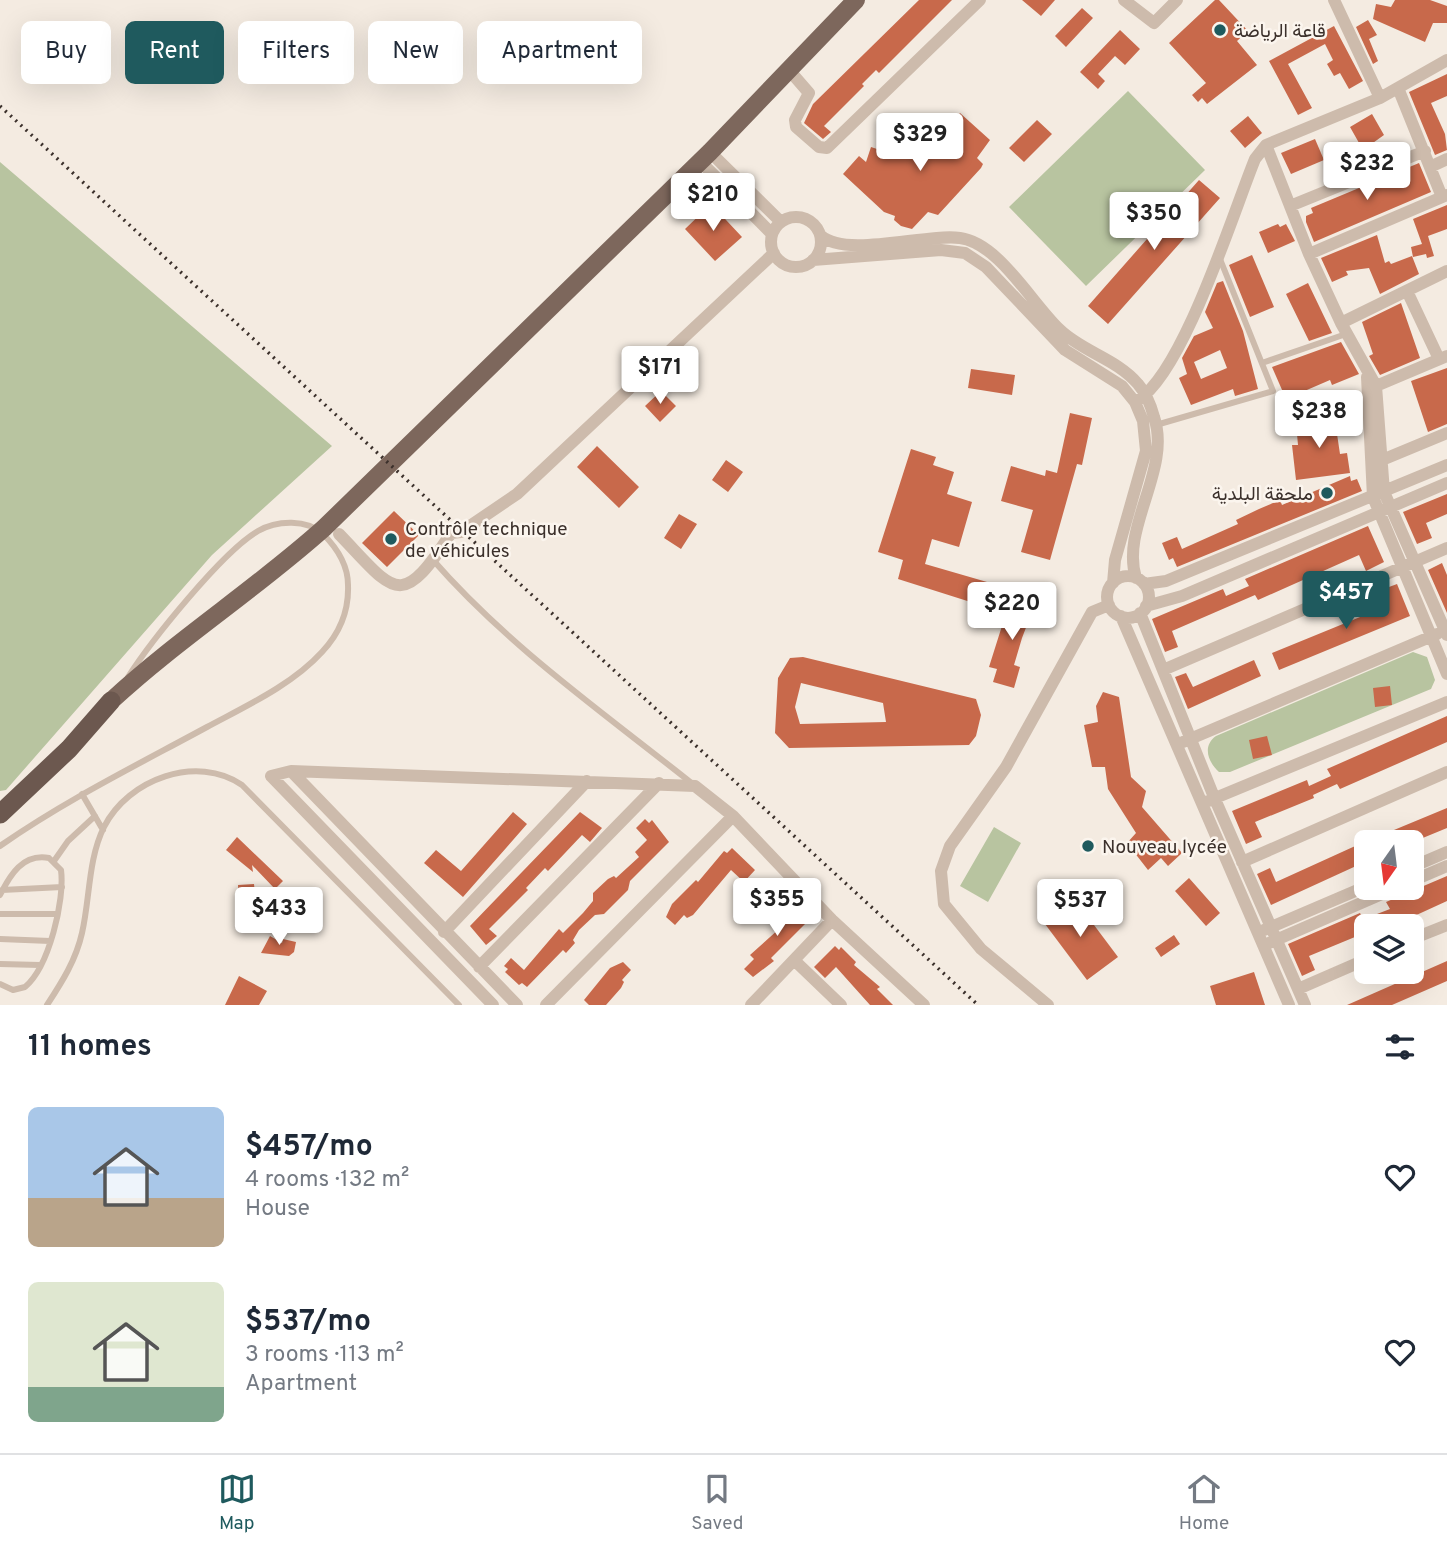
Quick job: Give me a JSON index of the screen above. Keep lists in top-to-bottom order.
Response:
{
  "places": [
    "قاعة الرياضة",
    "ملحقة البلدية",
    "Contrôle technique de véhicules",
    "Nouveau lycée"
  ],
  "north": "bottom",
  "page": {
    "chip": [
      "Buy",
      "Rent",
      "Filters",
      "New",
      "Apartment"
    ],
    "price": [
      "$329",
      "$232",
      "$210",
      "$350",
      "$171",
      "$238",
      "$457",
      "$220",
      "$355",
      "$537",
      "$433"
    ],
    "heading": "11 homes",
    "list": [
      {
        "name": "$457/mo",
        "note": "4 rooms · 132 m² · House"
      },
      {
        "name": "$537/mo",
        "note": "3 rooms · 113 m² · Apartment"
      }
    ],
    "tabs": ["Map", "Saved", "Home"]
  }
}
